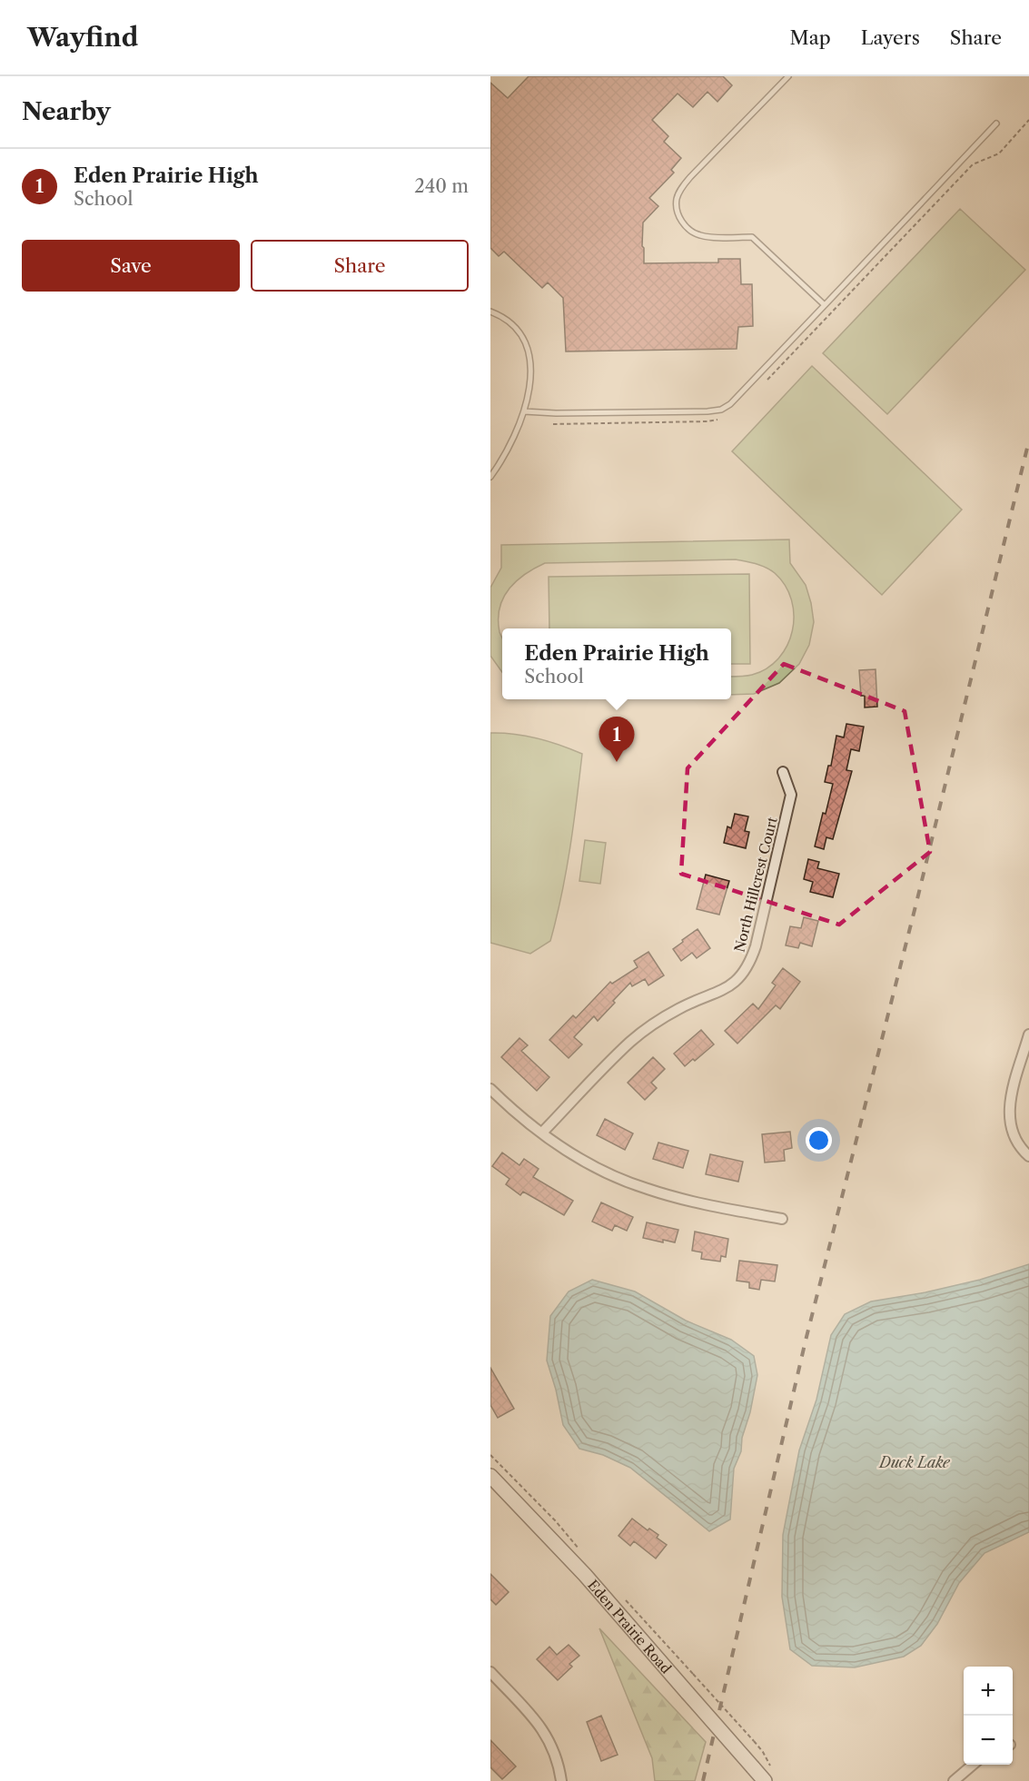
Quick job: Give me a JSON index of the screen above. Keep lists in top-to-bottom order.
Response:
{
  "streets": {
    "main road": ["Eden Prairie Road"],
    "street": ["North Hillcrest Court"]
  },
  "water": ["Duck Lake"],
  "page": {
    "header": "Wayfind",
    "nav": ["Map", "Layers", "Share"],
    "heading": "Nearby",
    "list": [
      {
        "mark": "1",
        "name": "Eden Prairie High",
        "note": "School",
        "value": "240 m"
      }
    ],
    "buttons": ["Save", "Share"],
    "popup": ["Eden Prairie High", "School"],
    "pins": "1",
    "map_buttons": ["+", "−"]
  }
}
